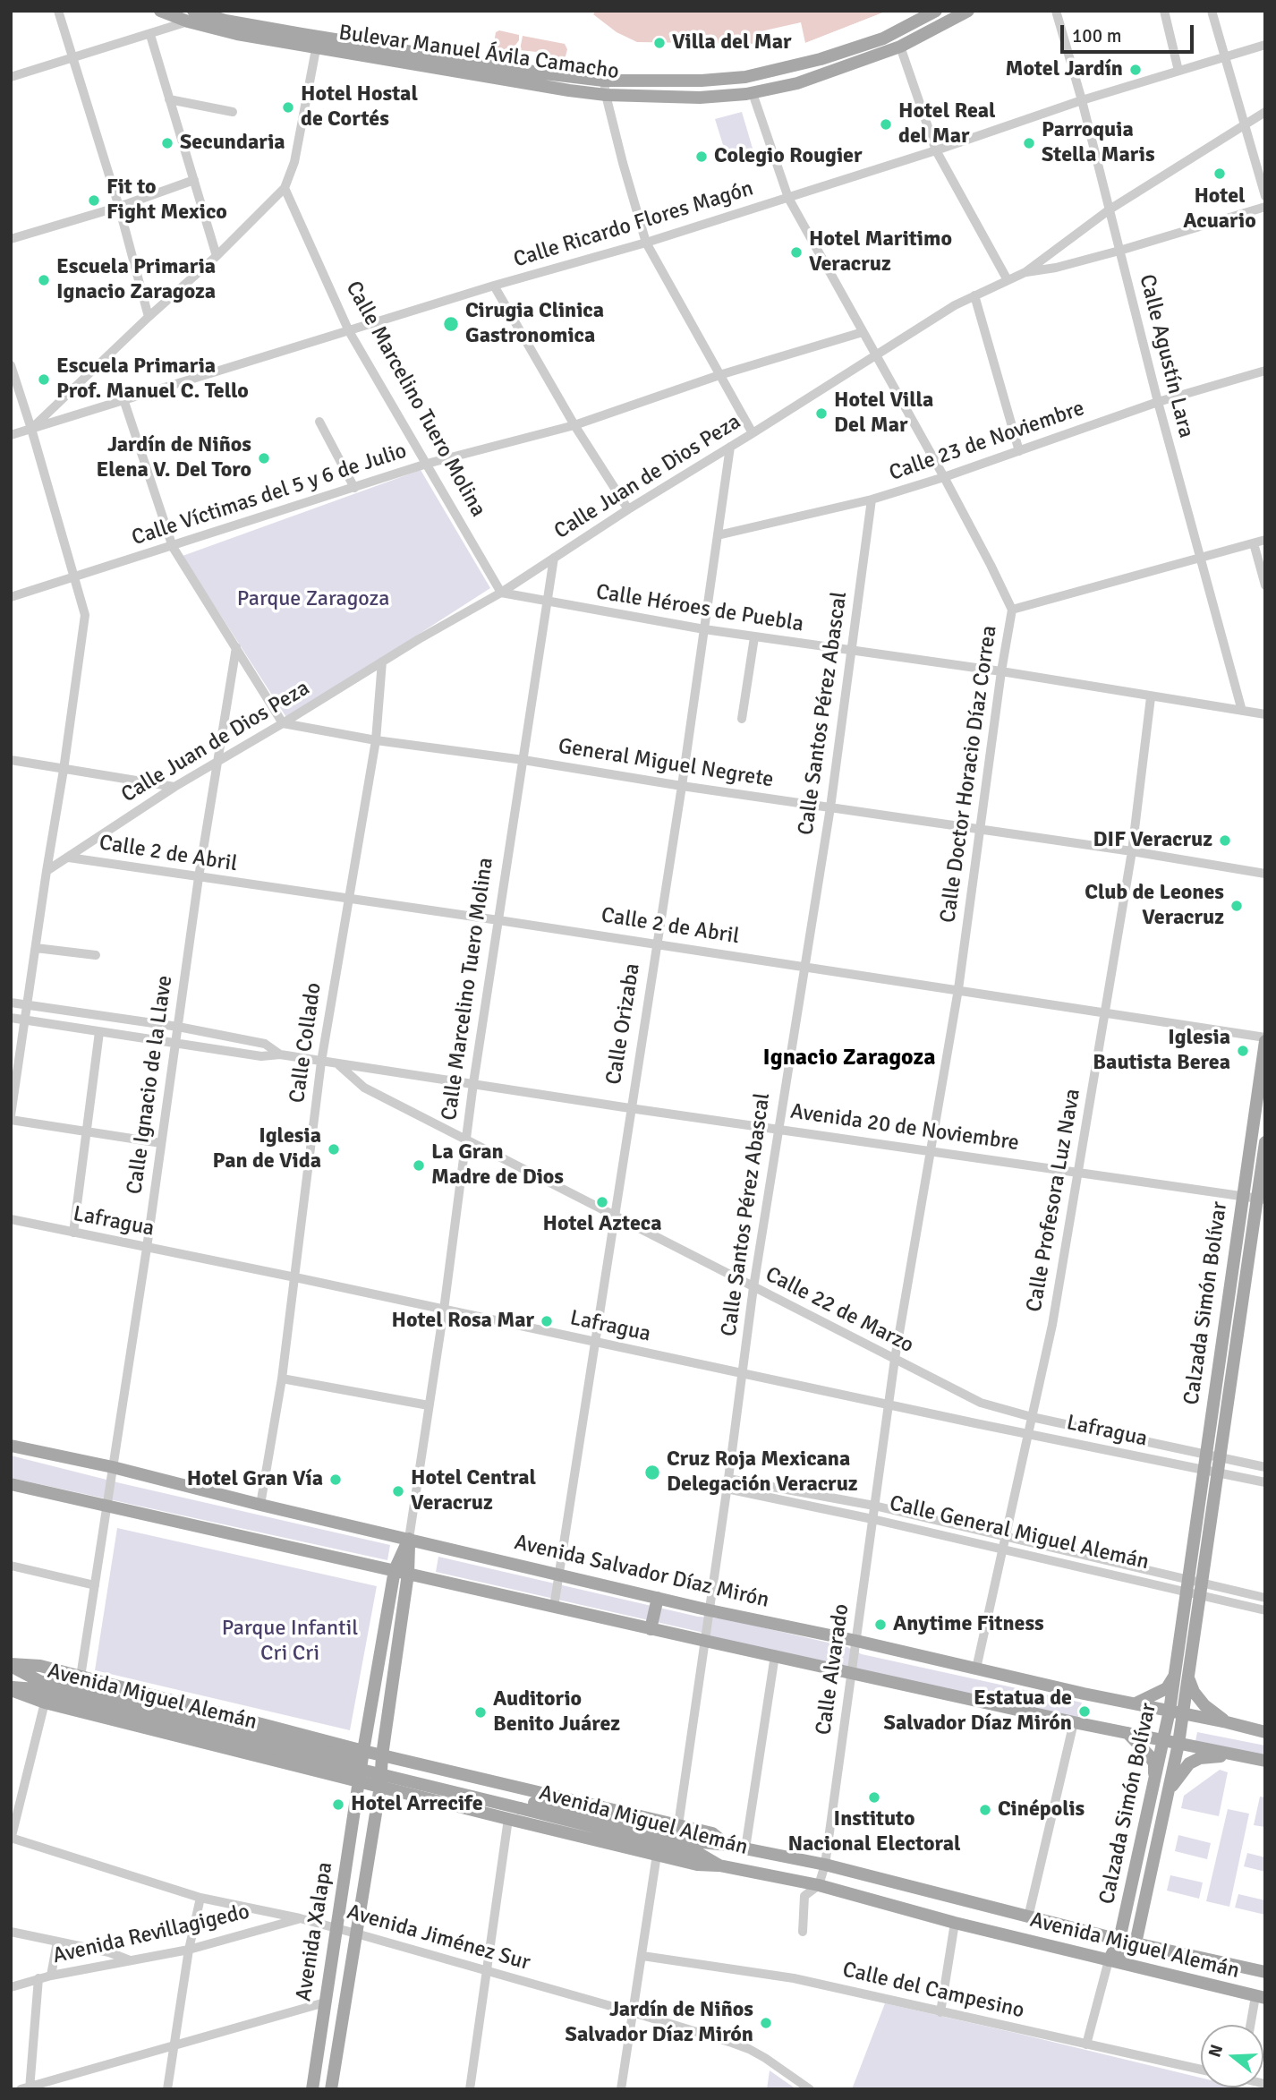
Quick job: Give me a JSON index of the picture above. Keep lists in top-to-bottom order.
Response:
{
  "streets": {
    "main road": [
      "Bulevar Manuel Ávila Camacho",
      "Calle Marcelino Tuero Molina",
      "Calzada Simón Bolívar",
      "Avenida Salvador Díaz Mirón",
      "Avenida Miguel Alemán",
      "Avenida Xalapa"
    ],
    "street": [
      "Calle Ricardo Flores Magón",
      "Calle Agustín Lara",
      "Calle 23 de Noviembre",
      "Calle Juan de Dios Peza",
      "Calle Víctimas del 5 y 6 de Julio",
      "Calle Héroes de Puebla",
      "Calle Santos Pérez Abascal",
      "General Miguel Negrete",
      "Calle Doctor Horacio Díaz Correa",
      "Calle 2 de Abril",
      "Calle Orizaba",
      "Calle Collado",
      "Calle Ignacio de la Llave",
      "Avenida 20 de Noviembre",
      "Calle Profesora Luz Nava",
      "Lafragua",
      "Calle 22 de Marzo",
      "Calle General Miguel Alemán",
      "Calle Alvarado",
      "Avenida Revillagigedo",
      "Avenida Jiménez Sur",
      "Calle del Campesino"
    ]
  },
  "crossings": [
    ["Bulevar Manuel Ávila Camacho", "Calle Doctor Horacio Díaz Correa"],
    ["Calle Ricardo Flores Magón", "Calle Agustín Lara"],
    ["Calle Ricardo Flores Magón", "Calle Marcelino Tuero Molina"],
    ["Calle Ricardo Flores Magón", "Calle Doctor Horacio Díaz Correa"],
    ["Calle Agustín Lara", "Calle 23 de Noviembre"],
    ["Calle Agustín Lara", "Calle Juan de Dios Peza"],
    ["Calle Agustín Lara", "Calle Héroes de Puebla"],
    ["Calle Marcelino Tuero Molina", "Calle Juan de Dios Peza"],
    ["Calle Marcelino Tuero Molina", "Calle Víctimas del 5 y 6 de Julio"],
    ["Calle Marcelino Tuero Molina", "Calle Héroes de Puebla"],
    ["Calle Marcelino Tuero Molina", "General Miguel Negrete"],
    ["Calle Marcelino Tuero Molina", "Calle 2 de Abril"],
    ["Calle Marcelino Tuero Molina", "Avenida 20 de Noviembre"],
    ["Calle Marcelino Tuero Molina", "Lafragua"],
    ["Calle Marcelino Tuero Molina", "Calle 22 de Marzo"],
    ["Calle Marcelino Tuero Molina", "Avenida Salvador Díaz Mirón"],
    ["Calle Marcelino Tuero Molina", "Avenida Xalapa"],
    ["Calle 23 de Noviembre", "Calle Santos Pérez Abascal"],
    ["Calle 23 de Noviembre", "Calle Doctor Horacio Díaz Correa"],
    ["Calle 23 de Noviembre", "Calle Orizaba"],
    ["Calle Juan de Dios Peza", "Calle Héroes de Puebla"],
    ["Calle Juan de Dios Peza", "General Miguel Negrete"],
    ["Calle Juan de Dios Peza", "Calle Doctor Horacio Díaz Correa"],
    ["Calle Juan de Dios Peza", "Calle 2 de Abril"],
    ["Calle Juan de Dios Peza", "Calle Orizaba"],
    ["Calle Juan de Dios Peza", "Calle Collado"],
    ["Calle Juan de Dios Peza", "Calle Ignacio de la Llave"],
    ["Calle Víctimas del 5 y 6 de Julio", "Calle Doctor Horacio Díaz Correa"],
    ["Calle Héroes de Puebla", "Calle Santos Pérez Abascal"],
    ["Calle Héroes de Puebla", "Calle Doctor Horacio Díaz Correa"],
    ["Calle Héroes de Puebla", "Calle Orizaba"],
    ["Calle Héroes de Puebla", "Calle Profesora Luz Nava"],
    ["Calle Santos Pérez Abascal", "General Miguel Negrete"],
    ["Calle Santos Pérez Abascal", "Calle 2 de Abril"],
    ["Calle Santos Pérez Abascal", "Avenida 20 de Noviembre"],
    ["Calle Santos Pérez Abascal", "Lafragua"],
    ["Calle Santos Pérez Abascal", "Calle 22 de Marzo"],
    ["Calle Santos Pérez Abascal", "Calle General Miguel Alemán"],
    ["Calle Santos Pérez Abascal", "Avenida Salvador Díaz Mirón"],
    ["General Miguel Negrete", "Calle Doctor Horacio Díaz Correa"],
    ["General Miguel Negrete", "Calle Orizaba"],
    ["General Miguel Negrete", "Calle Collado"],
    ["General Miguel Negrete", "Calle Profesora Luz Nava"],
    ["Calle Doctor Horacio Díaz Correa", "Calle 2 de Abril"],
    ["Calle Doctor Horacio Díaz Correa", "Avenida 20 de Noviembre"],
    ["Calle Doctor Horacio Díaz Correa", "Lafragua"],
    ["Calle Doctor Horacio Díaz Correa", "Calle 22 de Marzo"],
    ["Calle Doctor Horacio Díaz Correa", "Calle Alvarado"],
    ["Calle 2 de Abril", "Calle Orizaba"],
    ["Calle 2 de Abril", "Calle Collado"],
    ["Calle 2 de Abril", "Calle Ignacio de la Llave"],
    ["Calle 2 de Abril", "Calle Profesora Luz Nava"],
    ["Calle 2 de Abril", "Calzada Simón Bolívar"],
    ["Calle Orizaba", "Avenida 20 de Noviembre"],
    ["Calle Orizaba", "Lafragua"],
    ["Calle Orizaba", "Calle 22 de Marzo"],
    ["Calle Orizaba", "Avenida Salvador Díaz Mirón"],
    ["Calle Collado", "Avenida 20 de Noviembre"],
    ["Calle Collado", "Lafragua"],
    ["Calle Collado", "Avenida Salvador Díaz Mirón"],
    ["Calle Ignacio de la Llave", "Avenida 20 de Noviembre"],
    ["Calle Ignacio de la Llave", "Lafragua"],
    ["Calle Ignacio de la Llave", "Avenida Salvador Díaz Mirón"],
    ["Avenida 20 de Noviembre", "Calle Profesora Luz Nava"],
    ["Avenida 20 de Noviembre", "Calzada Simón Bolívar"],
    ["Avenida 20 de Noviembre", "Calle 22 de Marzo"],
    ["Calle Profesora Luz Nava", "Lafragua"],
    ["Calle Profesora Luz Nava", "Calle 22 de Marzo"],
    ["Calle Profesora Luz Nava", "Calle General Miguel Alemán"],
    ["Calle Profesora Luz Nava", "Avenida Salvador Díaz Mirón"],
    ["Lafragua", "Calzada Simón Bolívar"],
    ["Lafragua", "Calle 22 de Marzo"],
    ["Lafragua", "Calle Alvarado"],
    ["Calzada Simón Bolívar", "Calle General Miguel Alemán"],
    ["Calzada Simón Bolívar", "Avenida Salvador Díaz Mirón"],
    ["Calzada Simón Bolívar", "Avenida Miguel Alemán"],
    ["Calle General Miguel Alemán", "Calle Alvarado"],
    ["Avenida Salvador Díaz Mirón", "Calle Alvarado"],
    ["Calle Alvarado", "Avenida Miguel Alemán"],
    ["Avenida Xalapa", "Avenida Jiménez Sur"],
    ["Avenida Revillagigedo", "Avenida Jiménez Sur"]
  ],
  "districts": ["Ignacio Zaragoza"],
  "parks": ["Parque Zaragoza", "Parque Infantil Cri Cri"],
  "places": [
    "Villa del Mar",
    "Motel Jardín",
    "Hotel Hostal de Cortés",
    "Hotel Real del Mar",
    "Secundaria",
    "Parroquia Stella Maris",
    "Colegio Rougier",
    "Hotel Acuario",
    "Fit to Fight Mexico",
    "Hotel Maritimo Veracruz",
    "Escuela Primaria Ignacio Zaragoza",
    "Cirugia Clinica Gastronomica",
    "Escuela Primaria Prof. Manuel C. Tello",
    "Hotel Villa Del Mar",
    "Jardín de Niños Elena V. Del Toro",
    "DIF Veracruz",
    "Club de Leones Veracruz",
    "Iglesia Bautista Berea",
    "Iglesia Pan de Vida",
    "La Gran Madre de Dios",
    "Hotel Azteca",
    "Hotel Rosa Mar",
    "Cruz Roja Mexicana Delegación Veracruz",
    "Hotel Gran Vía",
    "Hotel Central Veracruz",
    "Anytime Fitness",
    "Estatua de Salvador Díaz Mirón",
    "Auditorio Benito Juárez",
    "Instituto Nacional Electoral",
    "Hotel Arrecife",
    "Cinépolis",
    "Jardín de Niños Salvador Díaz Mirón"
  ],
  "scale_bar": "100 m",
  "north": "left"
}
